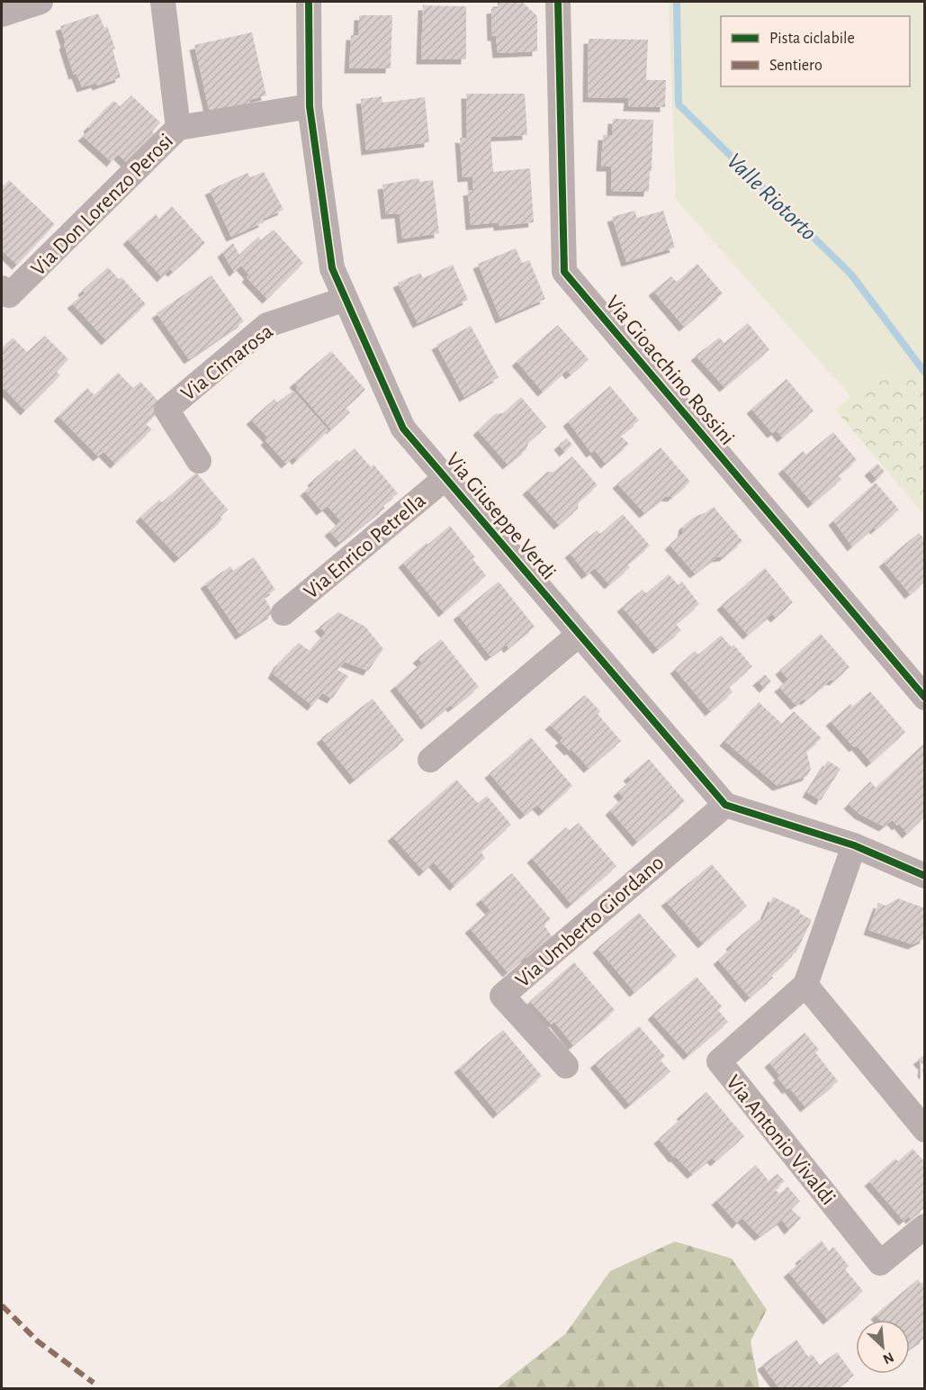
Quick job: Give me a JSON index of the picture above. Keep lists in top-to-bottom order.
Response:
{
  "streets": {
    "street": [
      "Via Don Lorenzo Perosi",
      "Via Cimarosa",
      "Via Gioacchino Rossini",
      "Via Giuseppe Verdi",
      "Via Enrico Petrella",
      "Via Umberto Giordano",
      "Via Antonio Vivaldi"
    ]
  },
  "crossings": [
    ["Via Don Lorenzo Perosi", "Via Giuseppe Verdi"],
    ["Via Cimarosa", "Via Giuseppe Verdi"],
    ["Via Giuseppe Verdi", "Via Enrico Petrella"],
    ["Via Giuseppe Verdi", "Via Umberto Giordano"]
  ],
  "water": ["Valle Riotorto"],
  "legend": ["Pista ciclabile", "Sentiero"],
  "north": "bottom right"
}
